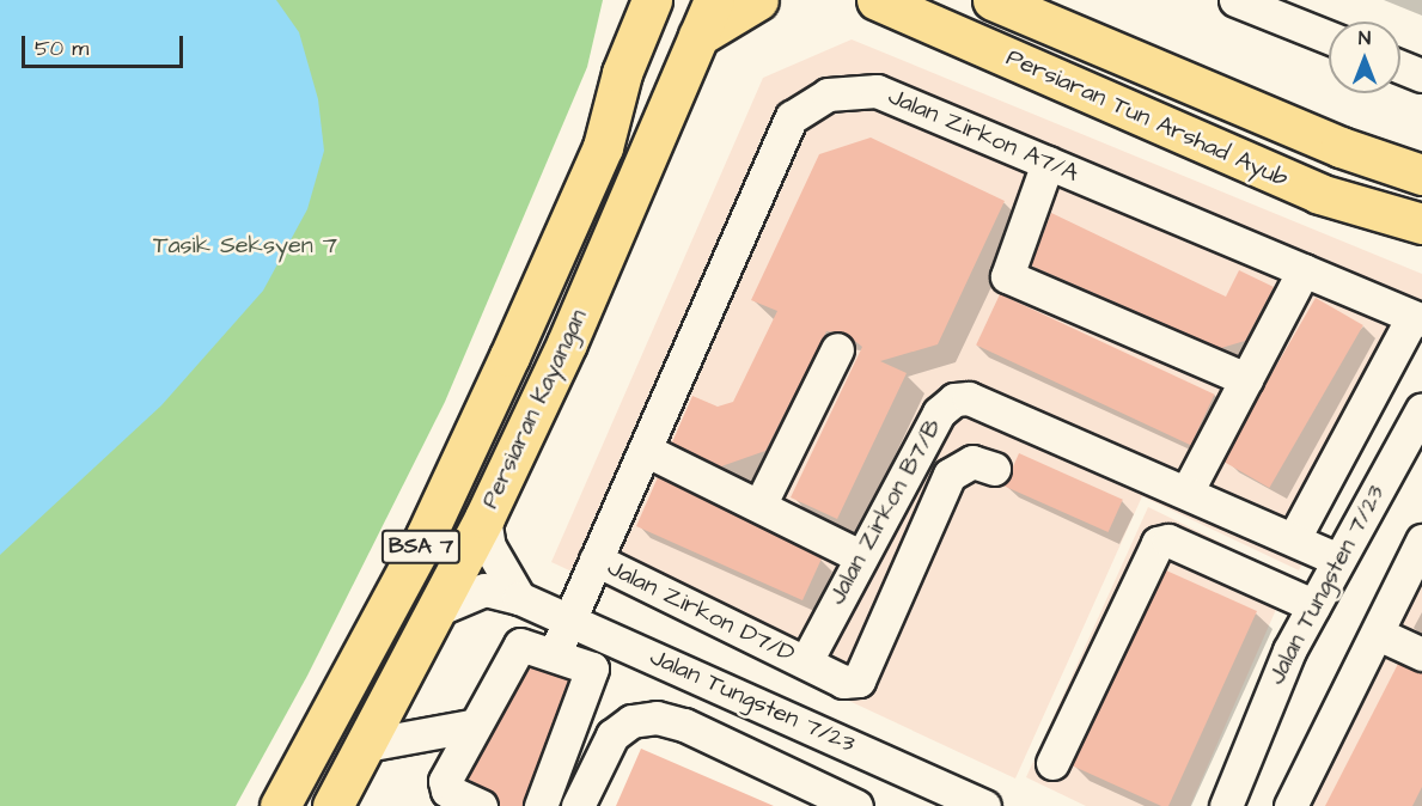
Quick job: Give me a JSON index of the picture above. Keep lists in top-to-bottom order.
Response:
{
  "streets": {
    "main road": ["Persiaran Tun Arshad Ayub", "Persiaran Kayangan", "BSA 7"],
    "street": [
      "Jalan Zirkon A7/A",
      "Jalan Zirkon B7/B",
      "Jalan Tungsten 7/23",
      "Jalan Zirkon D7/D"
    ]
  },
  "crossings": [
    ["Jalan Zirkon A7/A", "Jalan Tungsten 7/23"],
    ["Jalan Zirkon A7/A", "Jalan Zirkon D7/D"],
    ["Persiaran Kayangan", "Jalan Tungsten 7/23"],
    ["Jalan Zirkon B7/B", "Jalan Tungsten 7/23"],
    ["Jalan Zirkon B7/B", "Jalan Zirkon D7/D"]
  ],
  "parks": ["Tasik Seksyen 7"],
  "scale_bar": "50 m",
  "north": "top"
}
